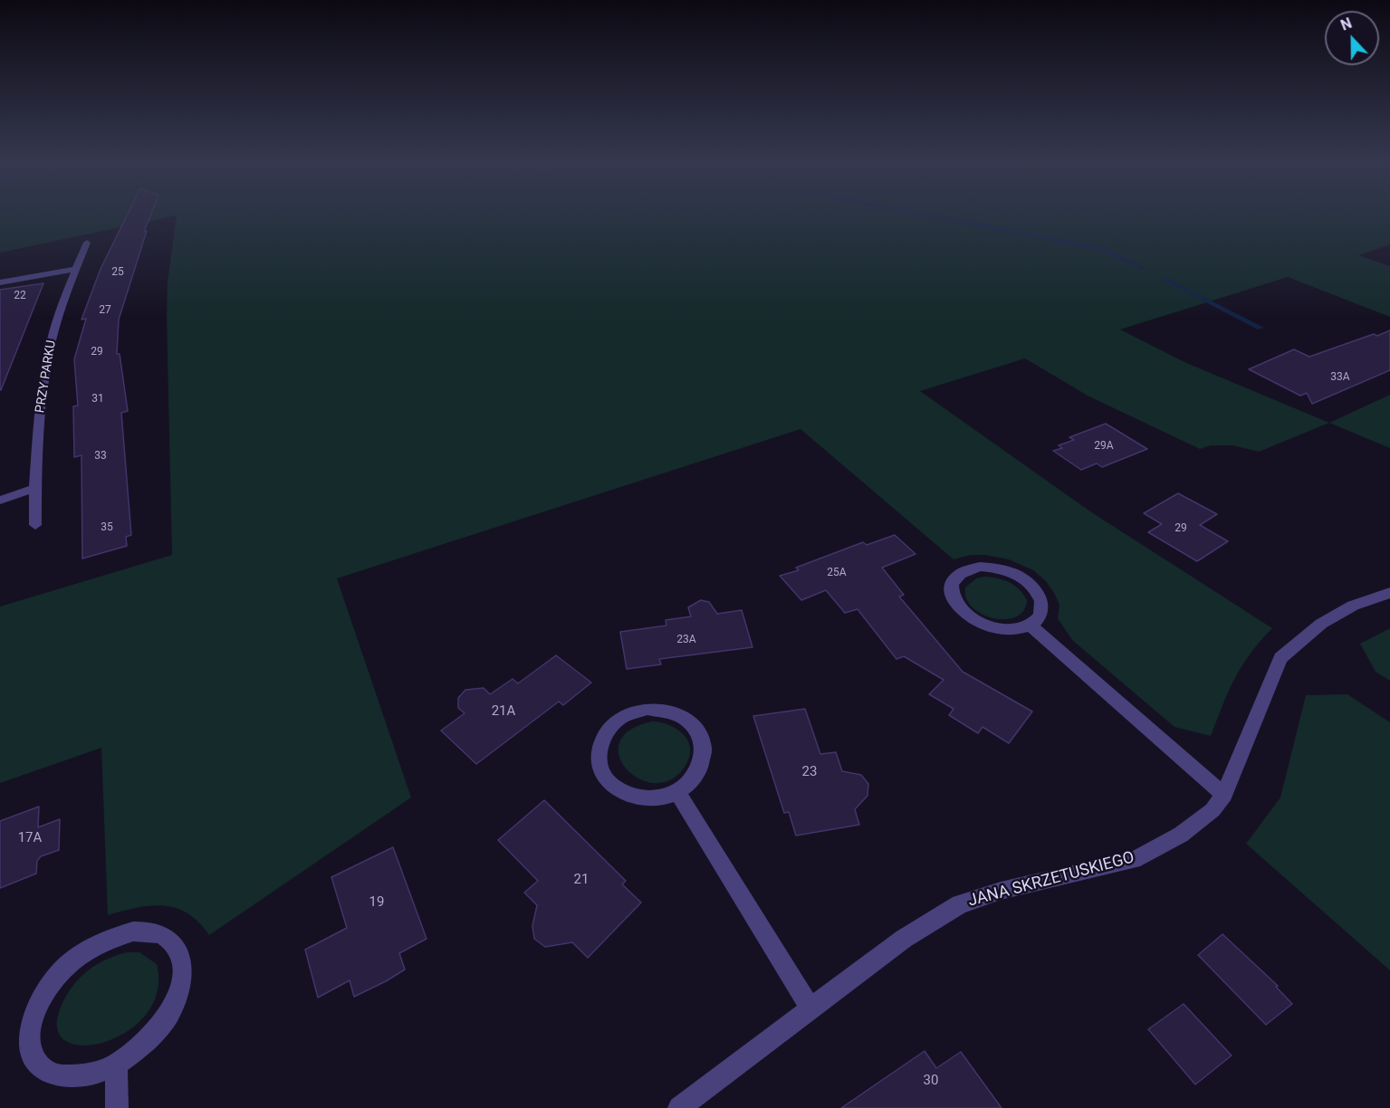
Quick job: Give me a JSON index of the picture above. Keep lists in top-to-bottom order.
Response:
{
  "streets": {
    "street": ["PRZY PARKU", "JANA SKRZETUSKIEGO"]
  },
  "house_numbers": [
    "25",
    "22",
    "27",
    "29",
    "33A",
    "31",
    "29A",
    "33",
    "35",
    "29",
    "25A",
    "23A",
    "21A",
    "23",
    "17A",
    "21",
    "19",
    "30"
  ],
  "north": "top"
}
